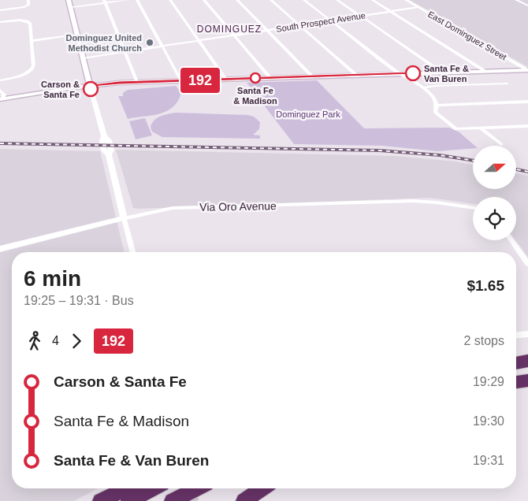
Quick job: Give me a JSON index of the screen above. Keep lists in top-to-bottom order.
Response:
{
  "streets": {
    "street": ["South Prospect Avenue", "East Dominguez Street", "Via Oro Avenue"]
  },
  "crossings": [
    ["South Prospect Avenue", "East Dominguez Street"]
  ],
  "districts": ["DOMINGUEZ"],
  "parks": ["Dominguez Park"],
  "places": [
    "Dominguez United Methodist Church",
    "Santa Fe & Van Buren",
    "Santa Fe & Madison",
    "Carson & Santa Fe"
  ],
  "lines": ["bus line 192"],
  "north": "right",
  "page": {
    "on_map": "192",
    "heading": ["6 min", "19:25 – 19:31 · Bus", "$1.65"],
    "legs": ["4", "192", "2 stops"],
    "list": [
      {
        "name": "Carson & Santa Fe",
        "value": "19:29"
      },
      {
        "name": "Santa Fe & Madison",
        "value": "19:30"
      },
      {
        "name": "Santa Fe & Van Buren",
        "value": "19:31"
      }
    ]
  }
}
